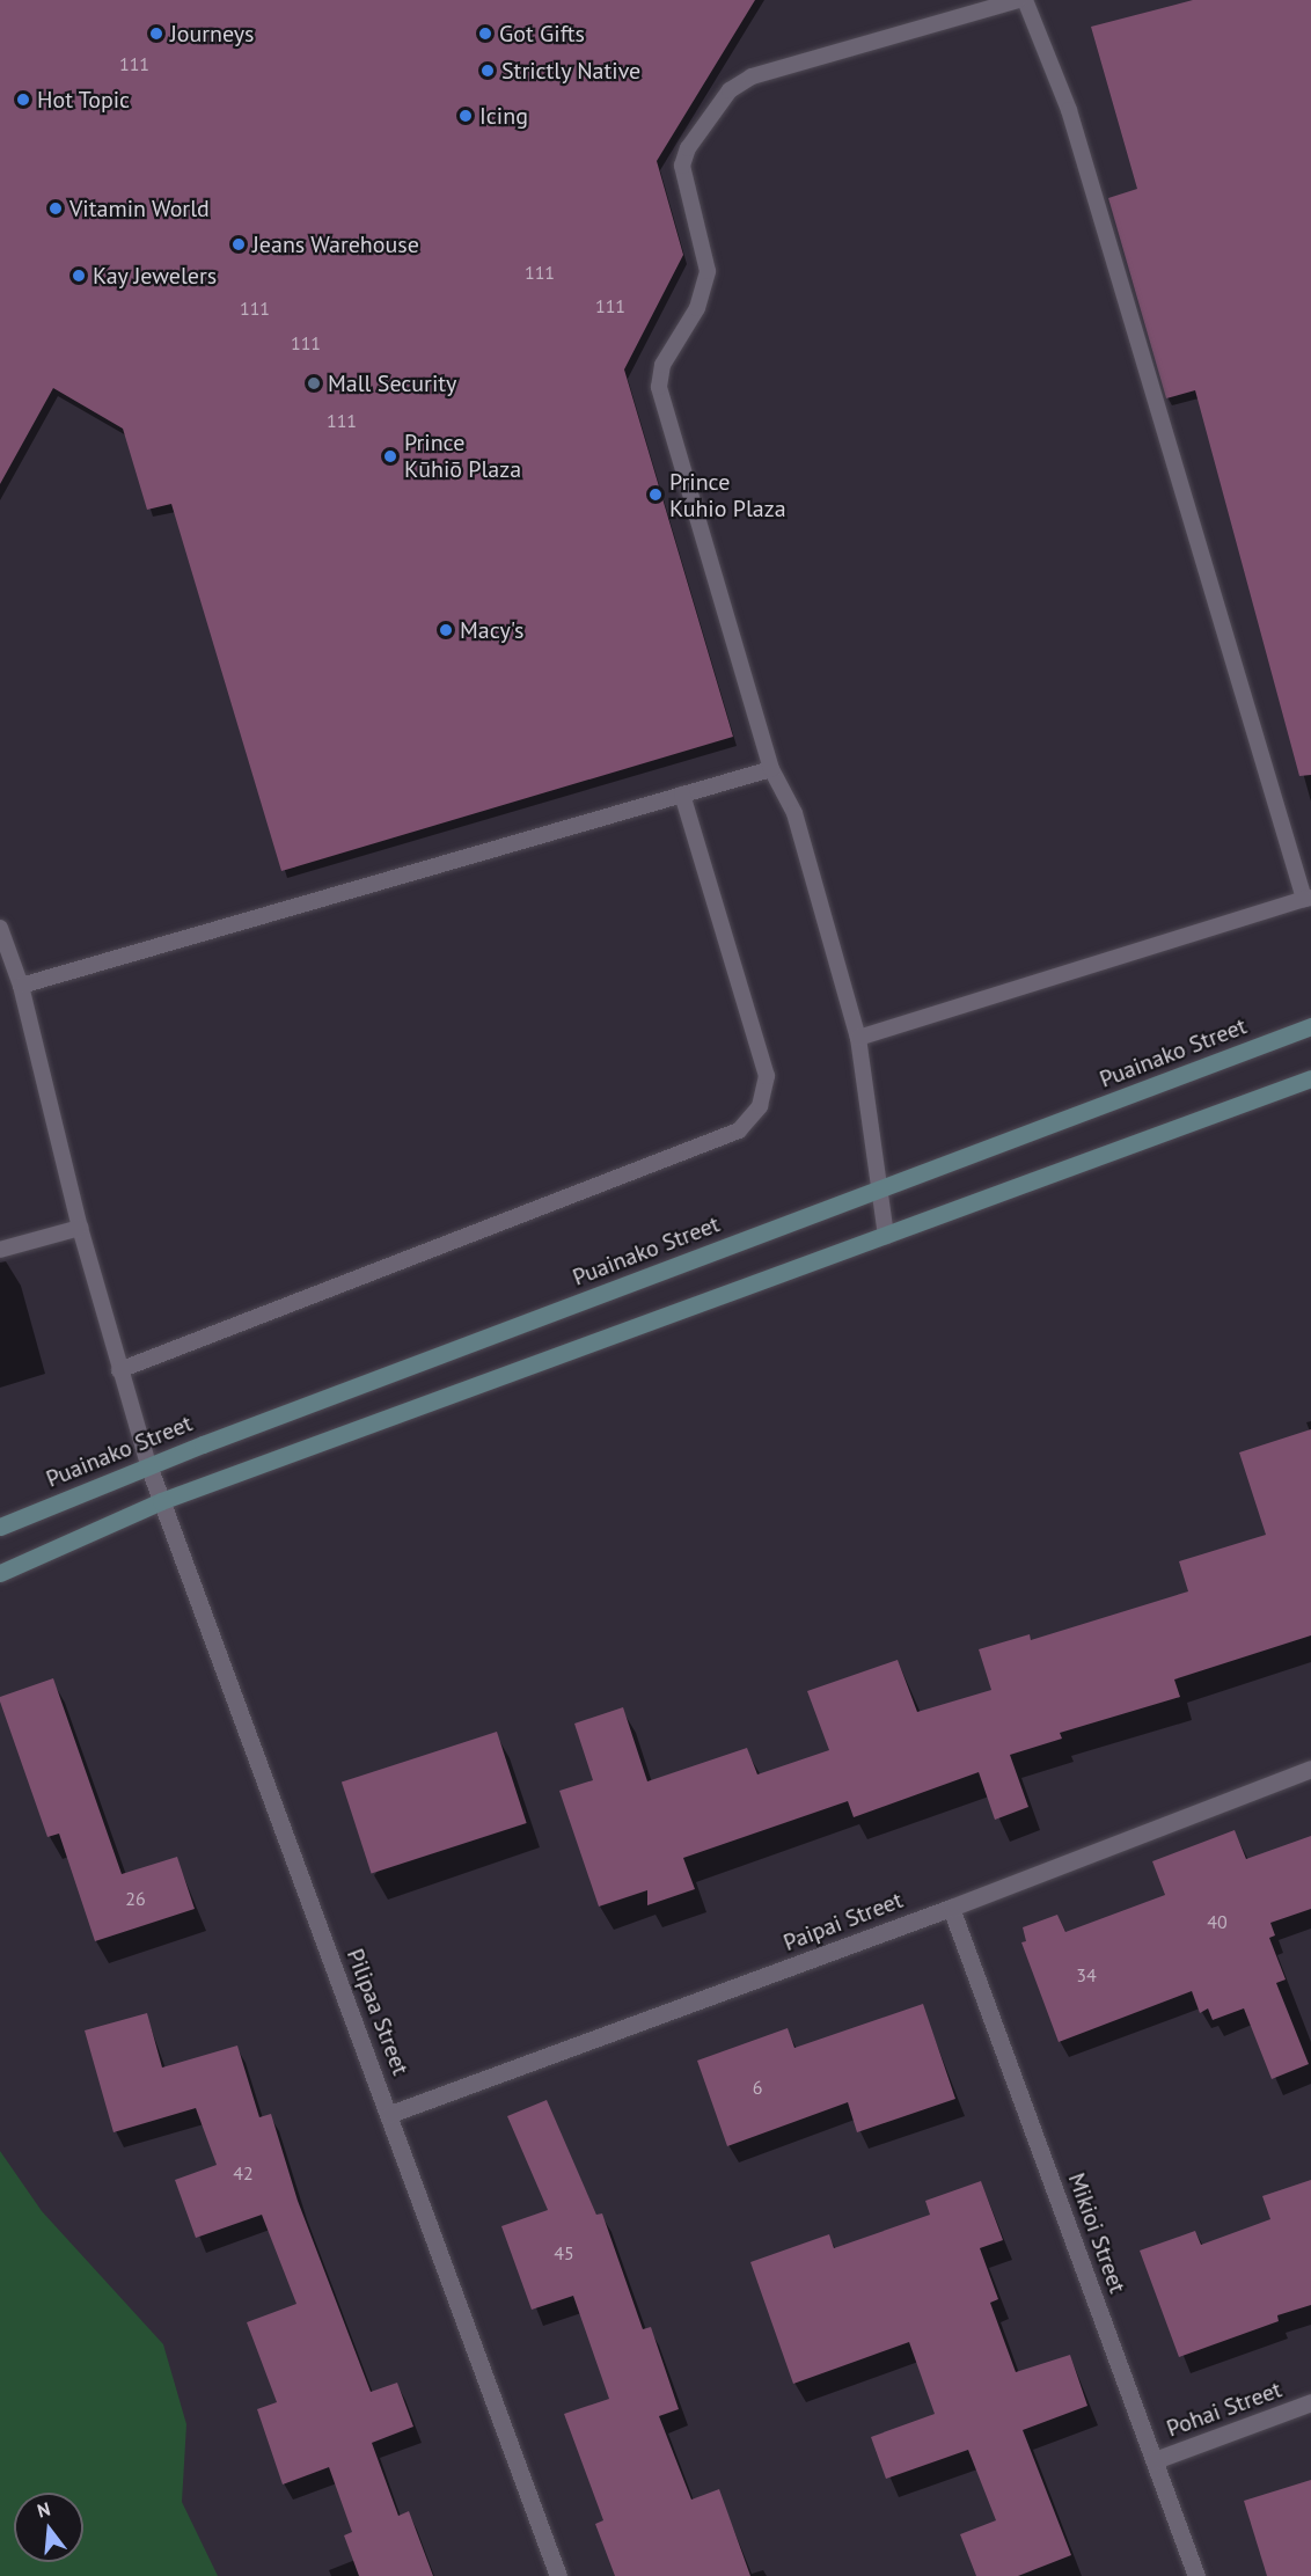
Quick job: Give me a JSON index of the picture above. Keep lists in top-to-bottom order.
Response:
{
  "streets": {
    "street": [
      "Puainako Street",
      "Paipai Street",
      "Pilipaa Street",
      "Mikioi Street",
      "Pohai Street"
    ]
  },
  "crossings": [
    ["Puainako Street", "Pilipaa Street"],
    ["Paipai Street", "Pilipaa Street"],
    ["Paipai Street", "Mikioi Street"],
    ["Mikioi Street", "Pohai Street"]
  ],
  "places": [
    "Journeys",
    "Got Gifts",
    "Strictly Native",
    "Hot Topic",
    "Icing",
    "Vitamin World",
    "Jeans Warehouse",
    "Kay Jewelers",
    "Mall Security",
    "Prince Kūhiō Plaza",
    "Prince Kuhio Plaza",
    "Macy's"
  ],
  "house_numbers": [
    "111",
    "111",
    "111",
    "111",
    "111",
    "111",
    "26",
    "40",
    "34",
    "6",
    "42",
    "45"
  ],
  "north": "top"
}
